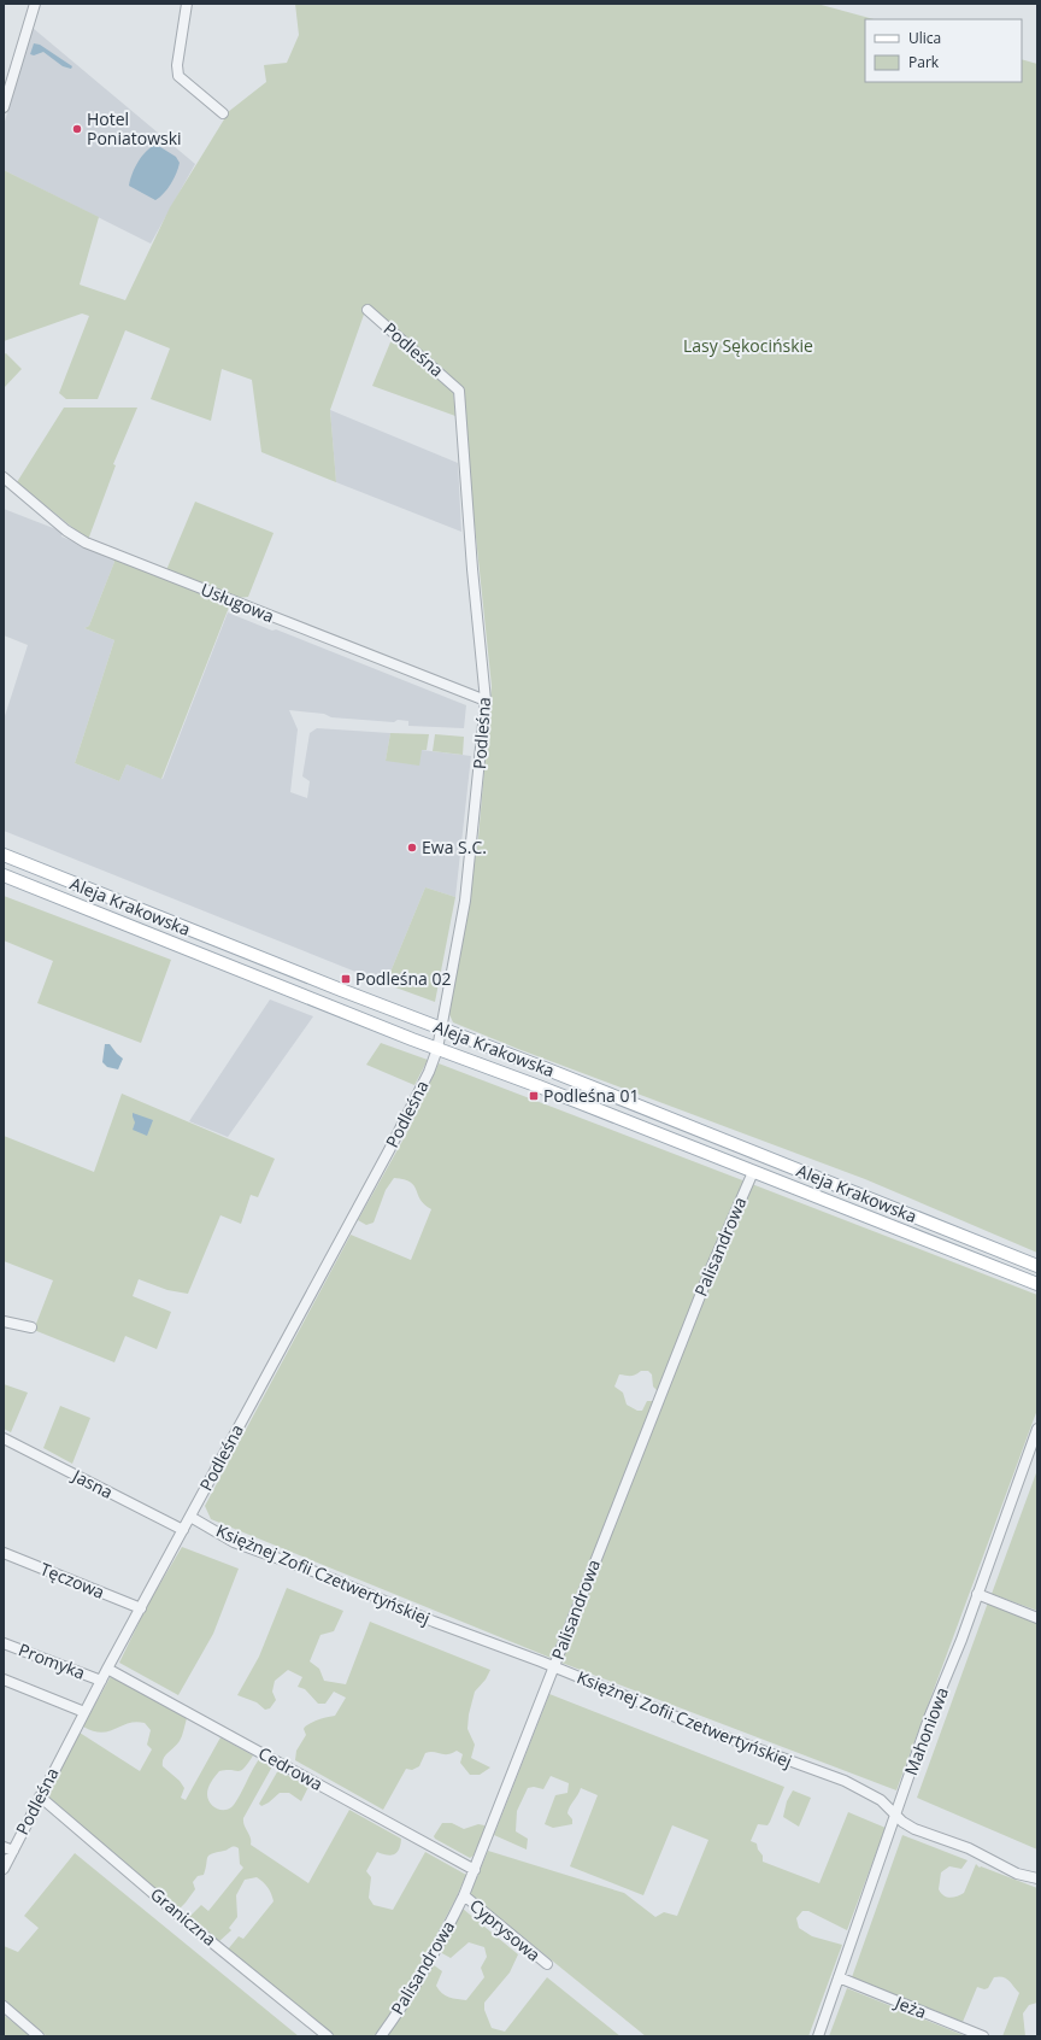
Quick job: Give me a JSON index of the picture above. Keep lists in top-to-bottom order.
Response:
{
  "streets": {
    "main road": ["Aleja Krakowska"],
    "street": [
      "Podleśna",
      "Usługowa",
      "Palisandrowa",
      "Jasna",
      "Księżnej Zofii Czetwertyńskiej",
      "Tęczowa",
      "Promyka",
      "Mahoniowa",
      "Cedrowa",
      "Graniczna",
      "Cyprysowa",
      "Jeża"
    ]
  },
  "crossings": [
    ["Podleśna", "Usługowa"],
    ["Podleśna", "Aleja Krakowska"],
    ["Podleśna", "Jasna"],
    ["Podleśna", "Księżnej Zofii Czetwertyńskiej"],
    ["Podleśna", "Tęczowa"],
    ["Podleśna", "Promyka"],
    ["Podleśna", "Cedrowa"],
    ["Podleśna", "Graniczna"],
    ["Aleja Krakowska", "Palisandrowa"],
    ["Palisandrowa", "Księżnej Zofii Czetwertyńskiej"],
    ["Palisandrowa", "Cedrowa"],
    ["Palisandrowa", "Cyprysowa"],
    ["Księżnej Zofii Czetwertyńskiej", "Mahoniowa"],
    ["Mahoniowa", "Jeża"]
  ],
  "parks": ["Lasy Sękocińskie"],
  "places": {
    "other": ["Hotel Poniatowski", "Ewa S.C."],
    "transit": ["Podleśna 02", "Podleśna 01"]
  },
  "legend": ["Ulica", "Park"]
}
